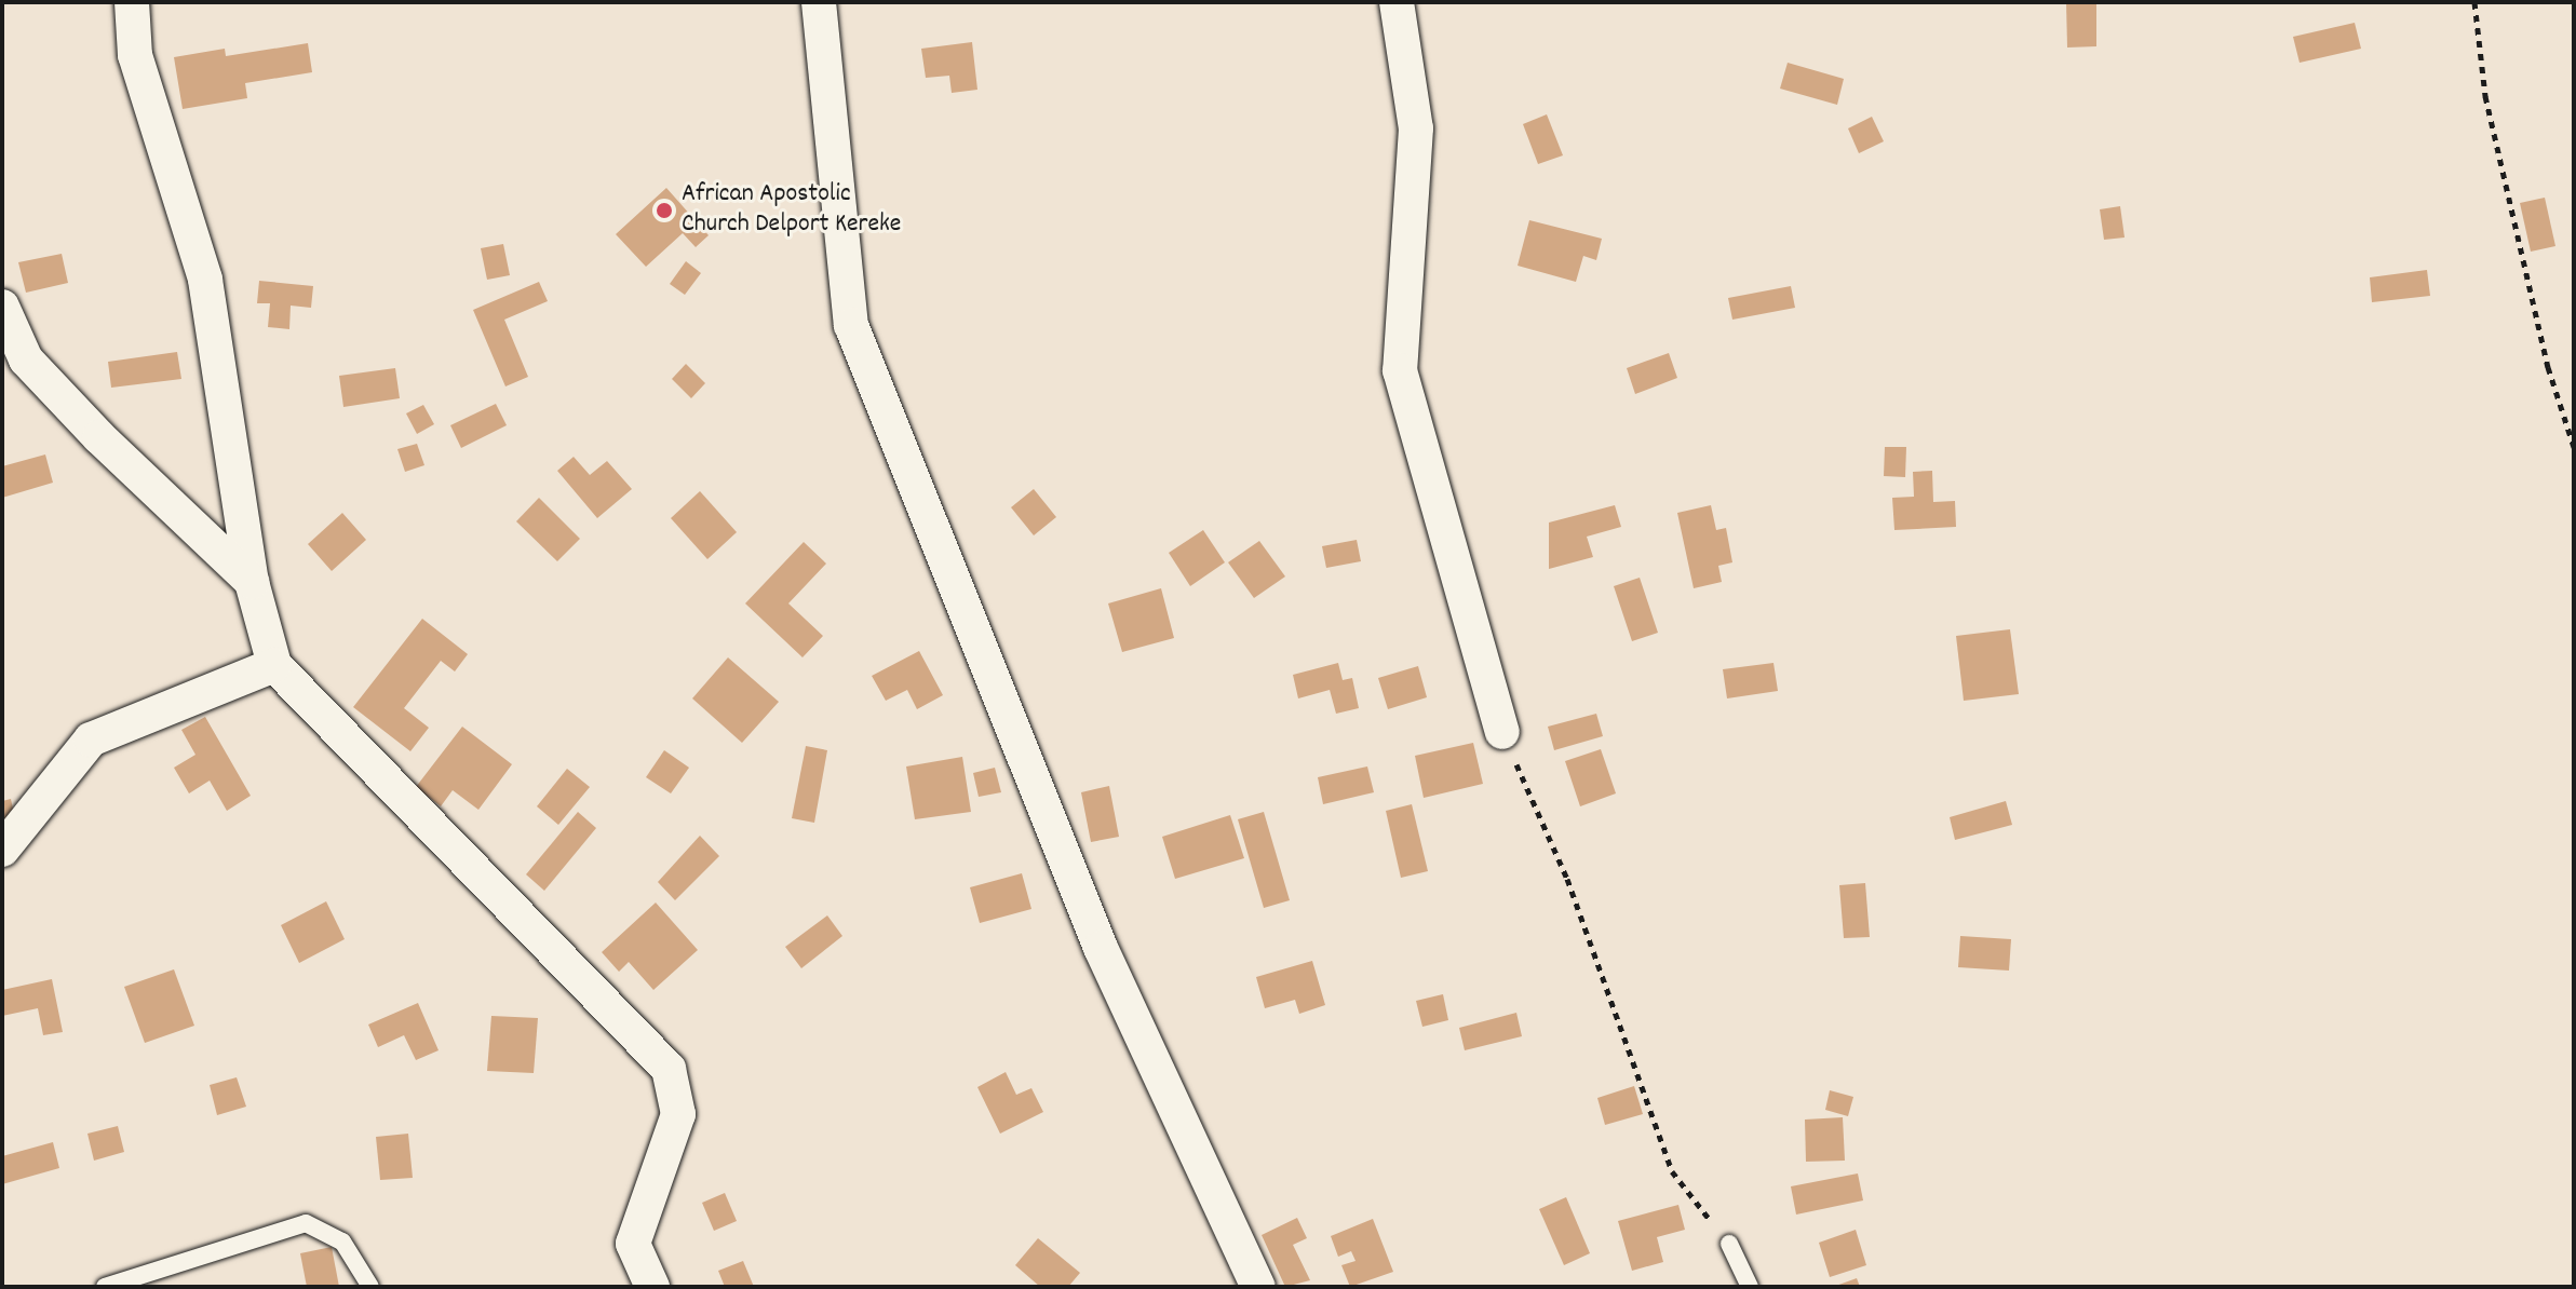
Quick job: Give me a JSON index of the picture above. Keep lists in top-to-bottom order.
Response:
{
  "places": ["African Apostolic Church Delport Kereke"]
}
